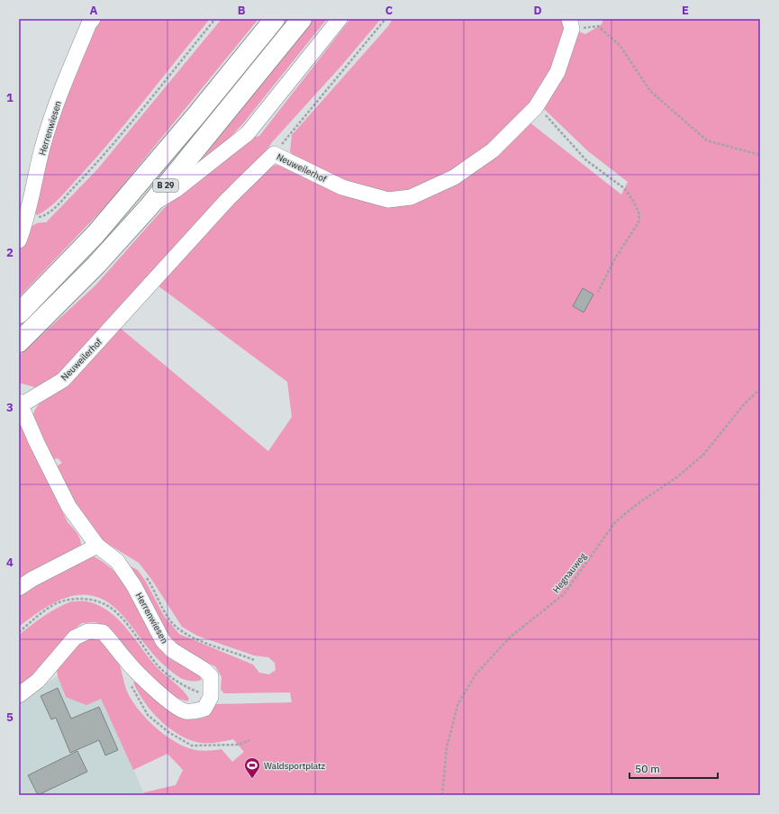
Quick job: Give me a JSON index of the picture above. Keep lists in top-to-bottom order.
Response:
{
  "streets": {
    "highway": ["B 29"],
    "street": ["Herrenwiesen", "Neuweilerhof"],
    "path": ["Hegnauweg"]
  },
  "crossings": [
    ["Herrenwiesen", "Neuweilerhof"]
  ],
  "places": {
    "sports": ["Waldsportplatz"]
  },
  "scale_bar": "50 m",
  "grid": {
    "columns": [
      "A",
      "B",
      "C",
      "D",
      "E"
    ],
    "rows": [
      "1",
      "2",
      "3",
      "4",
      "5"
    ]
  }
}
